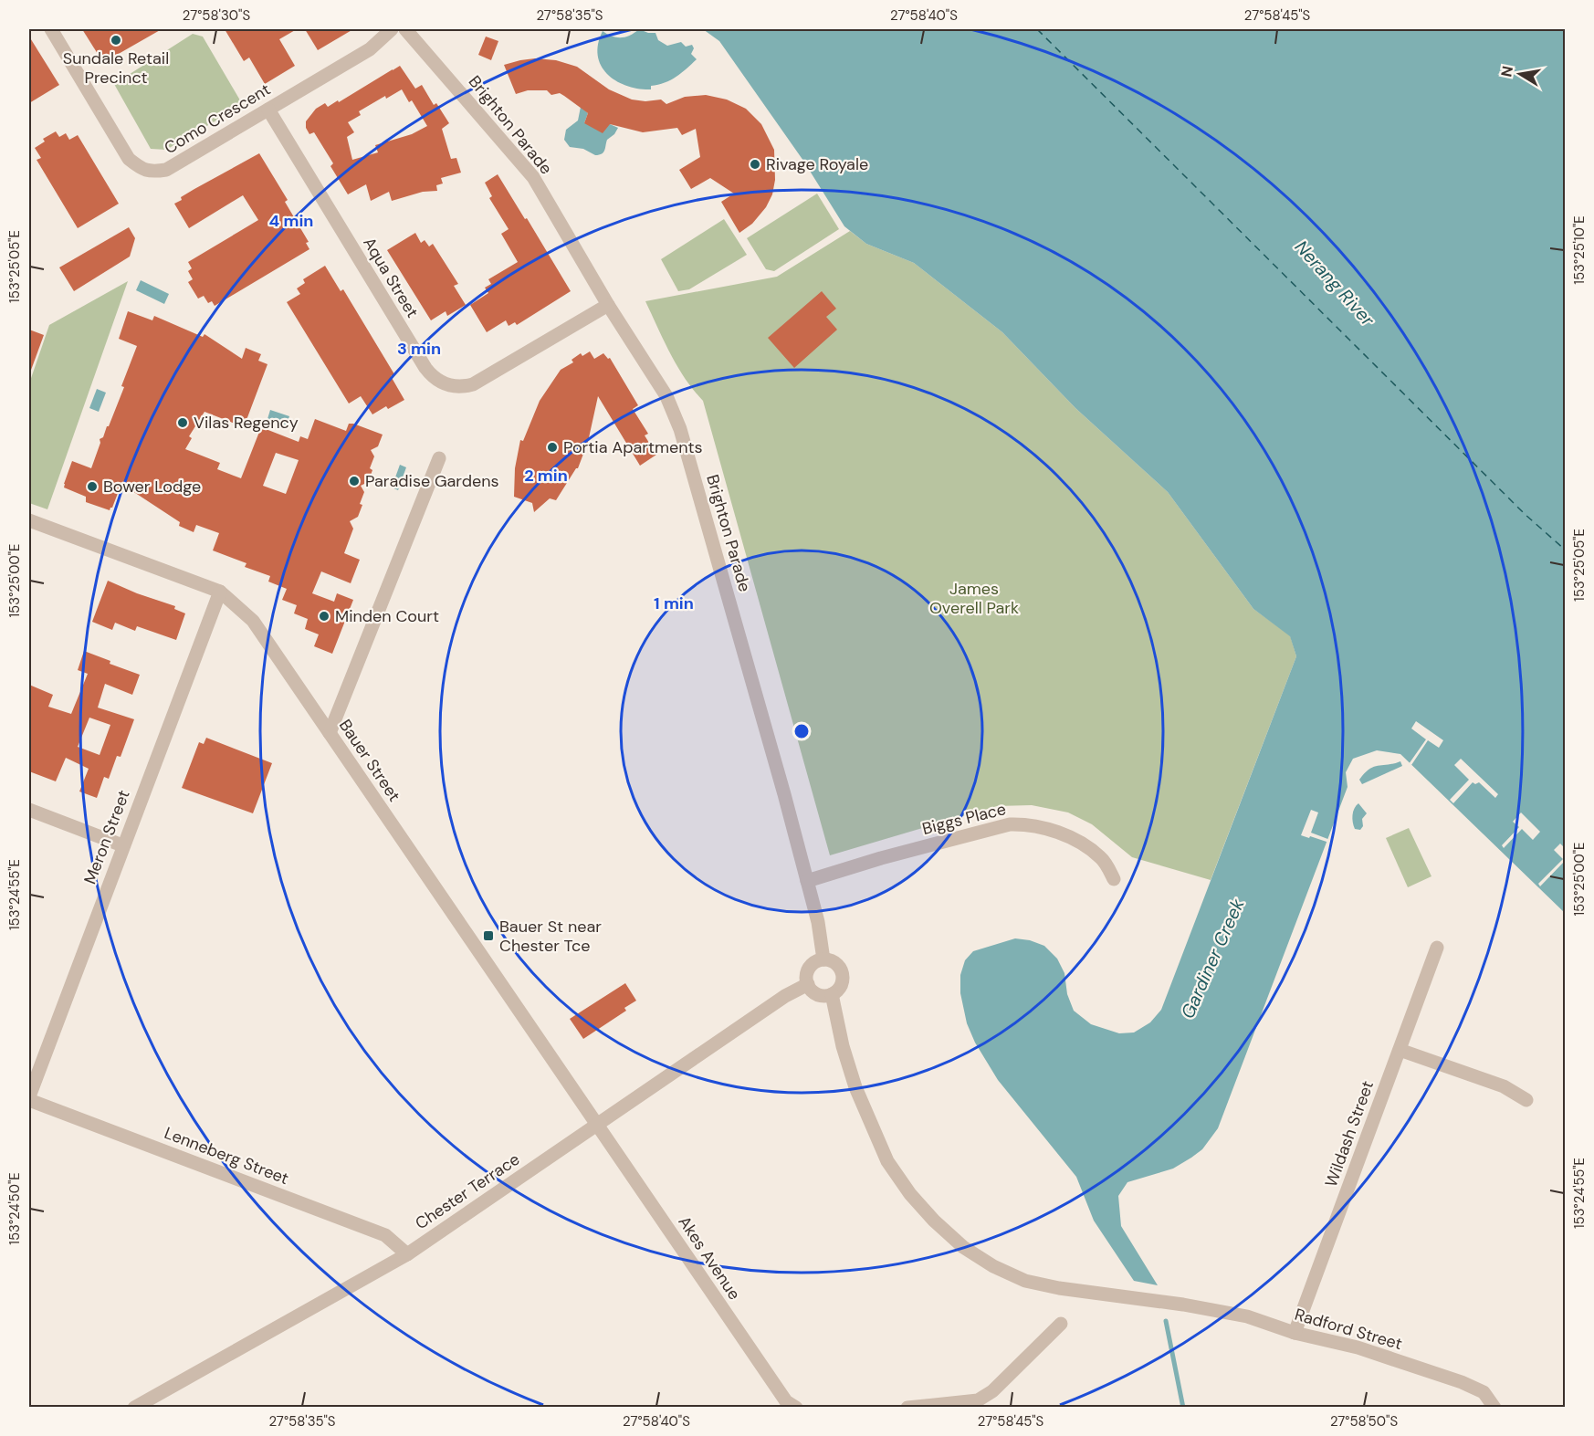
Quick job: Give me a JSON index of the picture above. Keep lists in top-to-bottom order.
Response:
{
  "streets": {
    "street": [
      "Como Crescent",
      "Brighton Parade",
      "Aqua Street",
      "Bauer Street",
      "Biggs Place",
      "Meron Street",
      "Wildash Street",
      "Lenneberg Street",
      "Chester Terrace",
      "Akes Avenue",
      "Radford Street"
    ]
  },
  "crossings": [
    ["Como Crescent", "Aqua Street"],
    ["Brighton Parade", "Aqua Street"],
    ["Brighton Parade", "Biggs Place"],
    ["Brighton Parade", "Chester Terrace"],
    ["Brighton Parade", "Radford Street"],
    ["Bauer Street", "Meron Street"],
    ["Bauer Street", "Chester Terrace"],
    ["Bauer Street", "Akes Avenue"],
    ["Meron Street", "Lenneberg Street"],
    ["Wildash Street", "Radford Street"],
    ["Lenneberg Street", "Chester Terrace"],
    ["Chester Terrace", "Akes Avenue"],
    ["Chester Terrace", "Radford Street"]
  ],
  "water": ["Nerang River", "Gardiner Creek"],
  "parks": ["James Overell Park"],
  "places": {
    "other": [
      "Sundale Retail Precinct",
      "Rivage Royale",
      "Vilas Regency",
      "Portia Apartments",
      "Paradise Gardens",
      "Bower Lodge",
      "Minden Court"
    ],
    "transit": ["Bauer St near Chester Tce"]
  },
  "north": "left",
  "coordinates": [
    "27°58'30\"S",
    "27°58'35\"S",
    "27°58'40\"S",
    "27°58'45\"S",
    "153°25'10\"E",
    "153°25'05\"E",
    "153°25'00\"E",
    "153°24'55\"E",
    "153°24'50\"E",
    "27°58'50\"S"
  ],
  "rings": [
    "4 min",
    "3 min",
    "2 min",
    "1 min"
  ]
}
